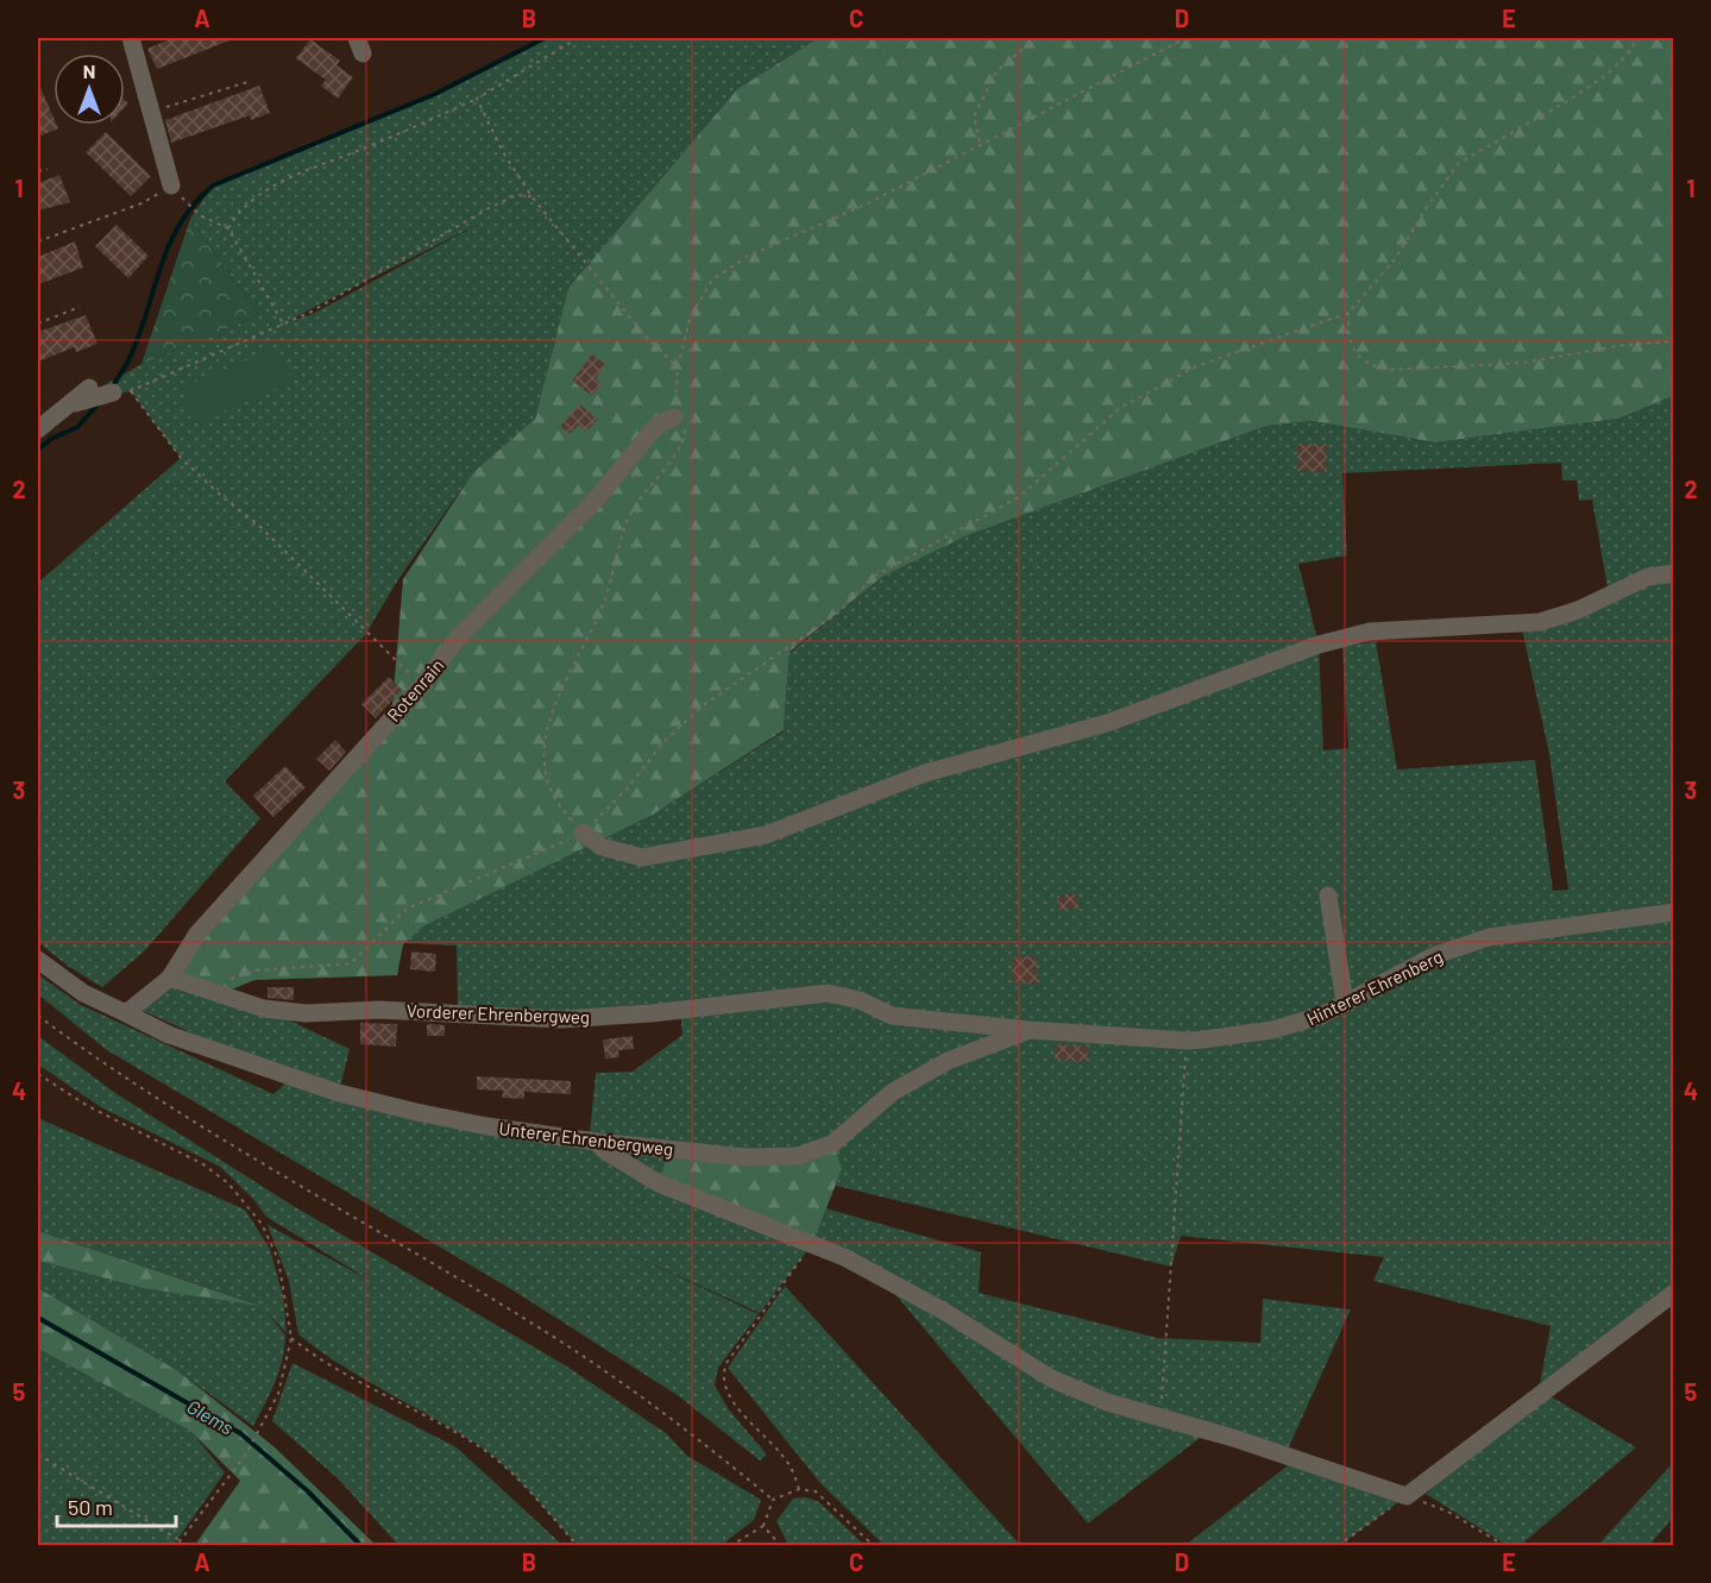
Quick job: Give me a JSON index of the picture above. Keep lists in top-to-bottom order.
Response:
{
  "streets": {
    "street": [
      "Rotenrain",
      "Hinterer Ehrenberg",
      "Vorderer Ehrenbergweg",
      "Unterer Ehrenbergweg"
    ]
  },
  "crossings": [
    ["Rotenrain", "Vorderer Ehrenbergweg"],
    ["Hinterer Ehrenberg", "Vorderer Ehrenbergweg"],
    ["Hinterer Ehrenberg", "Unterer Ehrenbergweg"],
    ["Vorderer Ehrenbergweg", "Unterer Ehrenbergweg"]
  ],
  "water": ["Glems"],
  "scale_bar": "50 m",
  "north": "top",
  "grid": {
    "columns": [
      "A",
      "B",
      "C",
      "D",
      "E"
    ],
    "rows": [
      "1",
      "2",
      "3",
      "4",
      "5"
    ]
  }
}
